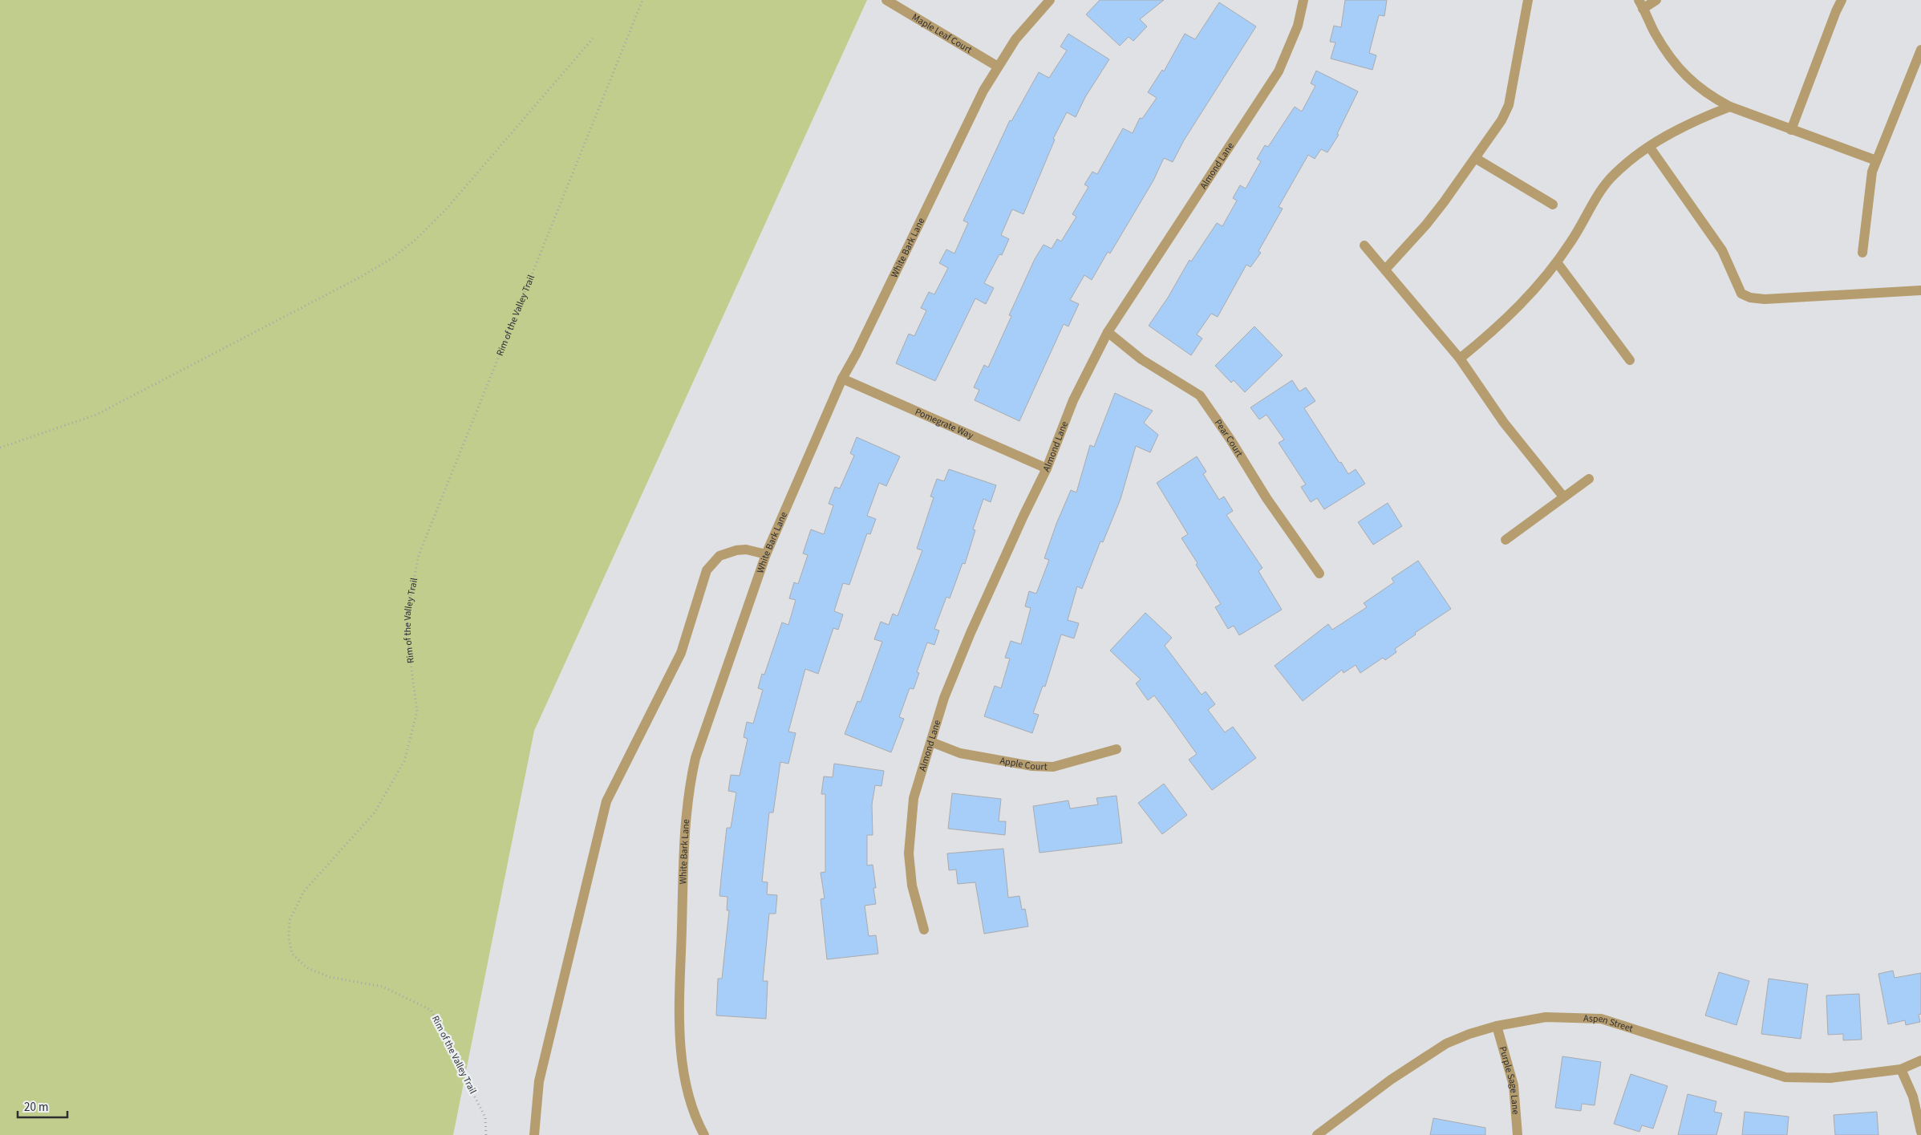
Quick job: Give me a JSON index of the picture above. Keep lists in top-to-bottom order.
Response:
{
  "streets": {
    "street": [
      "Maple Leaf Court",
      "Almond Lane",
      "White Bark Lane",
      "Pomegrate Way",
      "Pear Court",
      "Apple Court",
      "Aspen Street",
      "Purple Sage Lane"
    ],
    "path": ["Rim of the Valley Trail"]
  },
  "crossings": [
    ["Maple Leaf Court", "White Bark Lane"],
    ["Almond Lane", "Pomegrate Way"],
    ["Almond Lane", "Pear Court"],
    ["Almond Lane", "Apple Court"],
    ["White Bark Lane", "Pomegrate Way"],
    ["Aspen Street", "Purple Sage Lane"]
  ],
  "scale_bar": "20 m"
}
